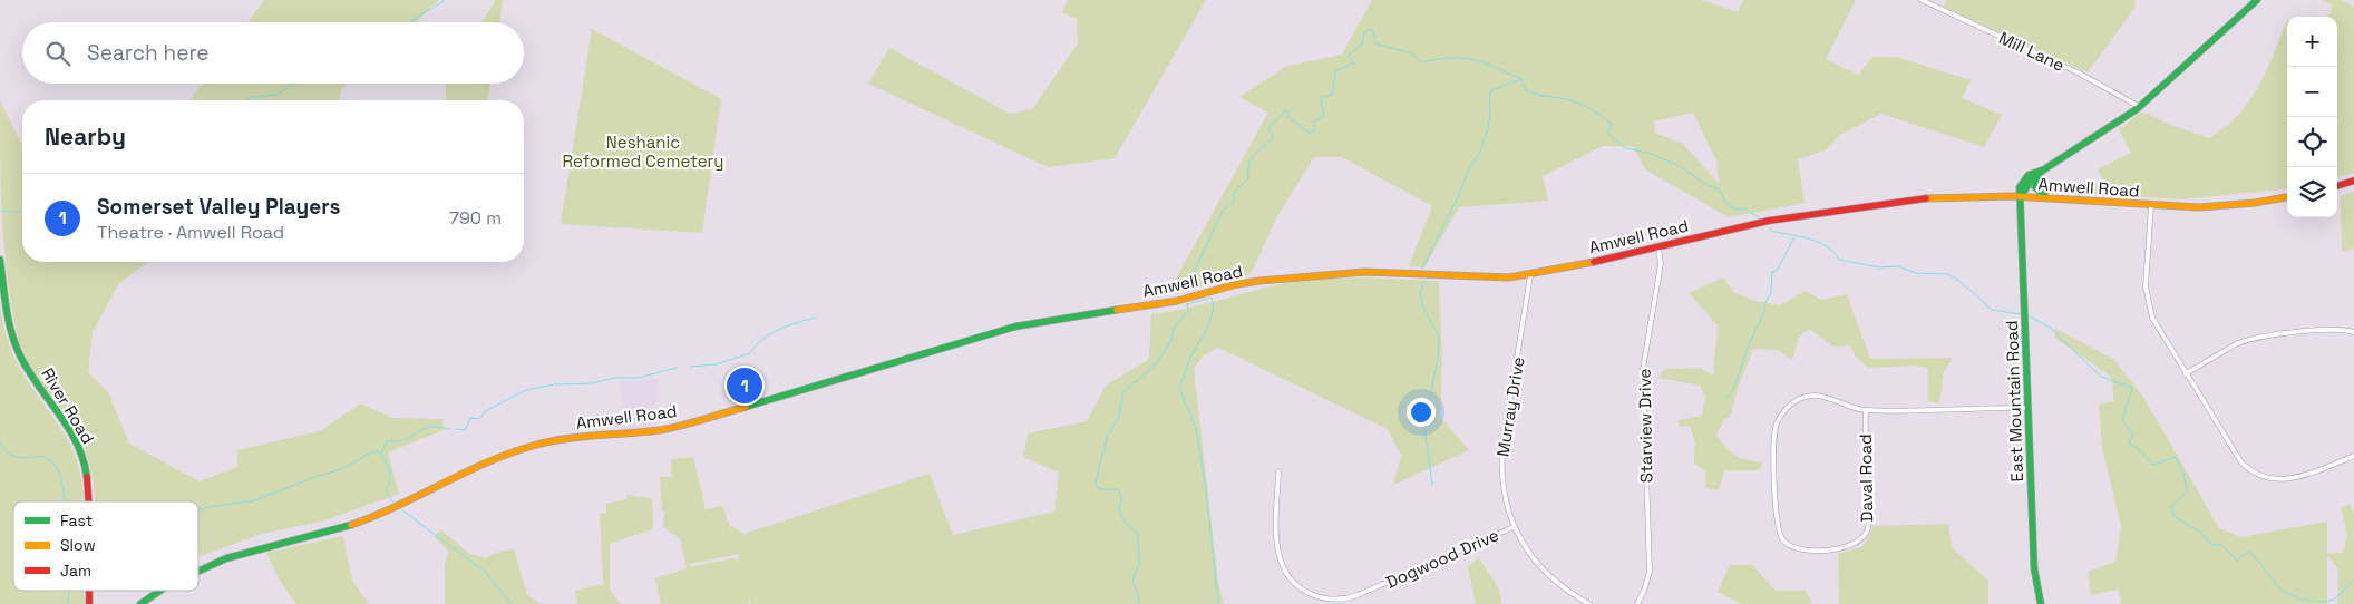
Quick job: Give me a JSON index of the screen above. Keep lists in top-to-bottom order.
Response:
{
  "streets": {
    "main road": ["Amwell Road", "East Mountain Road", "River Road"],
    "street": [
      "Mill Lane",
      "Murray Drive",
      "Starview Drive",
      "Daval Road",
      "Dogwood Drive"
    ]
  },
  "crossings": [
    ["Mill Lane", "East Mountain Road"],
    ["Amwell Road", "East Mountain Road"],
    ["Amwell Road", "Murray Drive"],
    ["Amwell Road", "Starview Drive"],
    ["East Mountain Road", "Daval Road"],
    ["Murray Drive", "Dogwood Drive"]
  ],
  "parks": ["Neshanic Reformed Cemetery"],
  "legend": ["Fast", "Slow", "Jam"],
  "page": {
    "map_buttons": ["+", "−"],
    "search": "Search here",
    "heading": "Nearby",
    "list": [
      {
        "mark": "1",
        "name": "Somerset Valley Players",
        "note": "Theatre · Amwell Road",
        "value": "790 m"
      }
    ],
    "pins": "1"
  }
}
